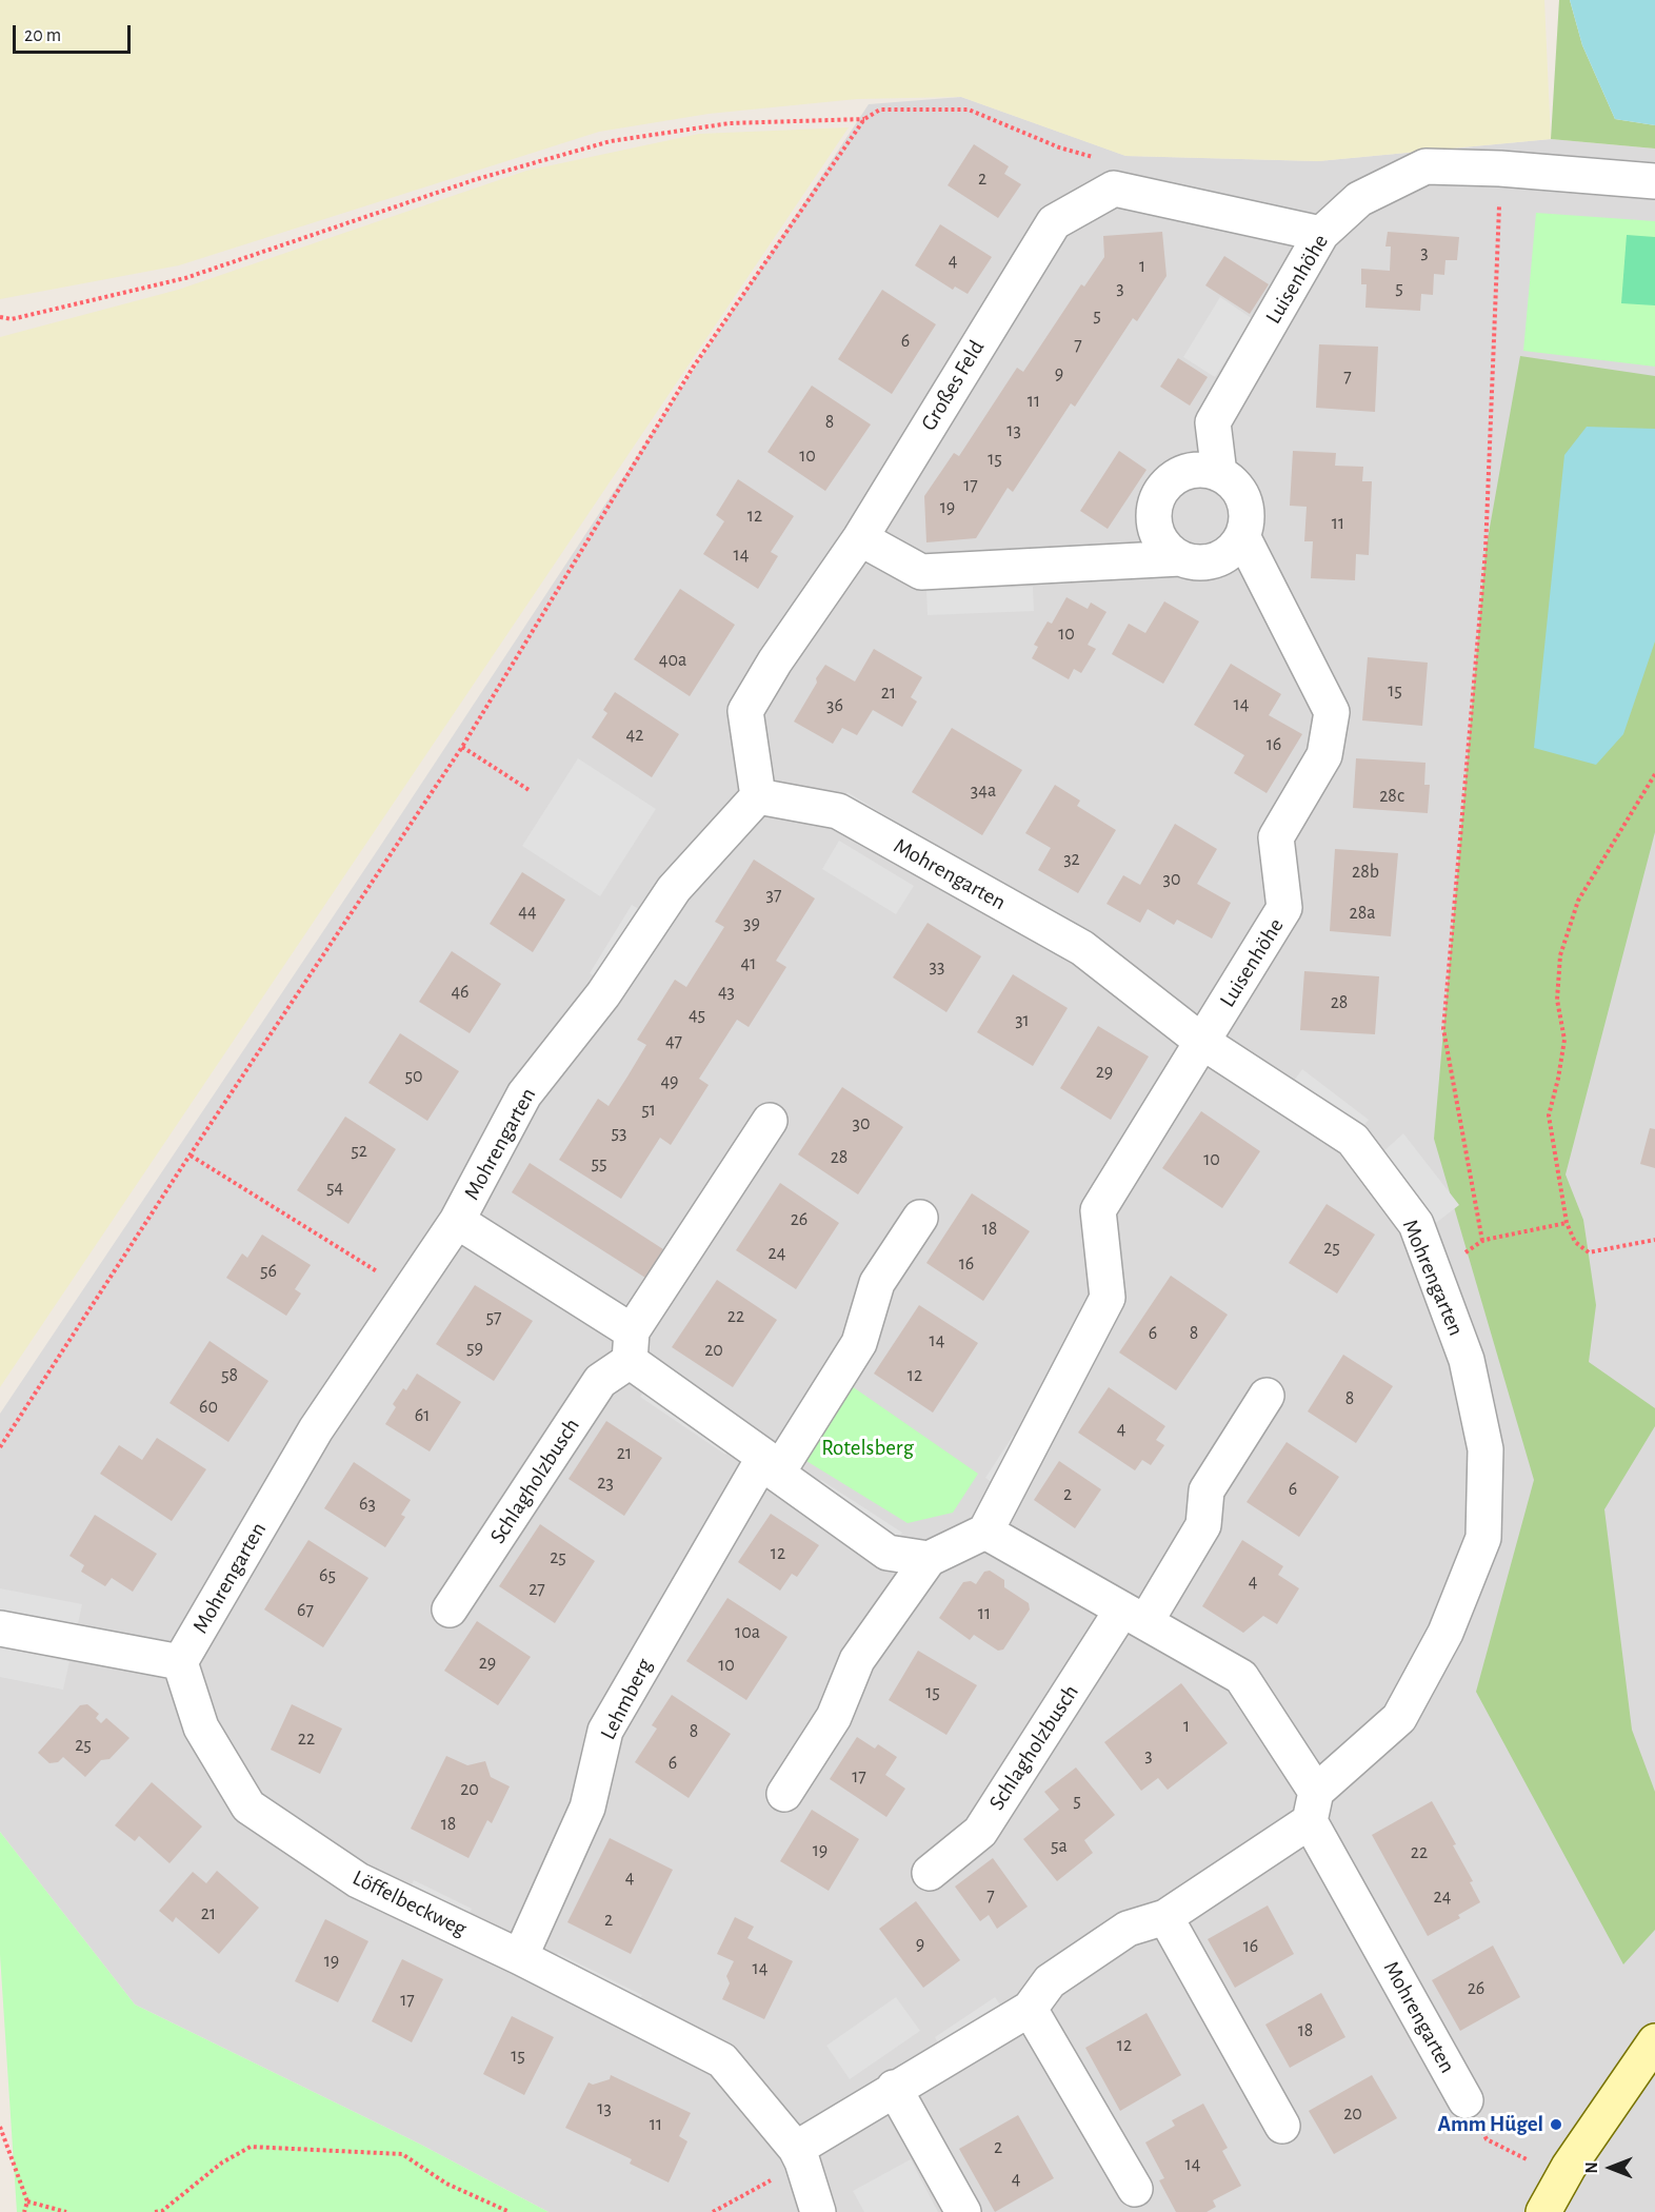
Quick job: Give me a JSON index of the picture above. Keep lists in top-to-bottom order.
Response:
{
  "streets": {
    "street": [
      "Luisenhöhe",
      "Großes Feld",
      "Mohrengarten",
      "Schlagholzbusch",
      "Lehmberg",
      "Löffelbeckweg"
    ]
  },
  "crossings": [
    ["Luisenhöhe", "Mohrengarten"],
    ["Großes Feld", "Mohrengarten"],
    ["Mohrengarten", "Löffelbeckweg"],
    ["Lehmberg", "Löffelbeckweg"]
  ],
  "parks": ["Rotelsberg"],
  "places": ["Amm Hügel"],
  "house_numbers": [
    "2",
    "3",
    "4",
    "1",
    "3",
    "5",
    "5",
    "6",
    "7",
    "9",
    "7",
    "11",
    "8",
    "13",
    "10",
    "15",
    "17",
    "19",
    "12",
    "11",
    "14",
    "10",
    "40a",
    "15",
    "21",
    "14",
    "36",
    "42",
    "16",
    "34a",
    "28c",
    "32",
    "28b",
    "30",
    "37",
    "44",
    "28a",
    "39",
    "41",
    "33",
    "46",
    "43",
    "28",
    "45",
    "31",
    "47",
    "29",
    "50",
    "49",
    "51",
    "30",
    "53",
    "52",
    "28",
    "10",
    "55",
    "54",
    "26",
    "18",
    "25",
    "24",
    "16",
    "56",
    "22",
    "57",
    "6",
    "8",
    "14",
    "59",
    "20",
    "58",
    "12",
    "8",
    "60",
    "61",
    "4",
    "21",
    "23",
    "6",
    "2",
    "63",
    "12",
    "25",
    "65",
    "4",
    "27",
    "67",
    "11",
    "10a",
    "29",
    "10",
    "15",
    "1",
    "8",
    "22",
    "25",
    "3",
    "6",
    "17",
    "20",
    "5",
    "18",
    "5a",
    "19",
    "22",
    "4",
    "7",
    "24",
    "21",
    "2",
    "9",
    "16",
    "19",
    "14",
    "26",
    "17",
    "18",
    "12",
    "15",
    "13",
    "20",
    "11",
    "2",
    "14",
    "4"
  ],
  "scale_bar": "20 m",
  "north": "left"
}
